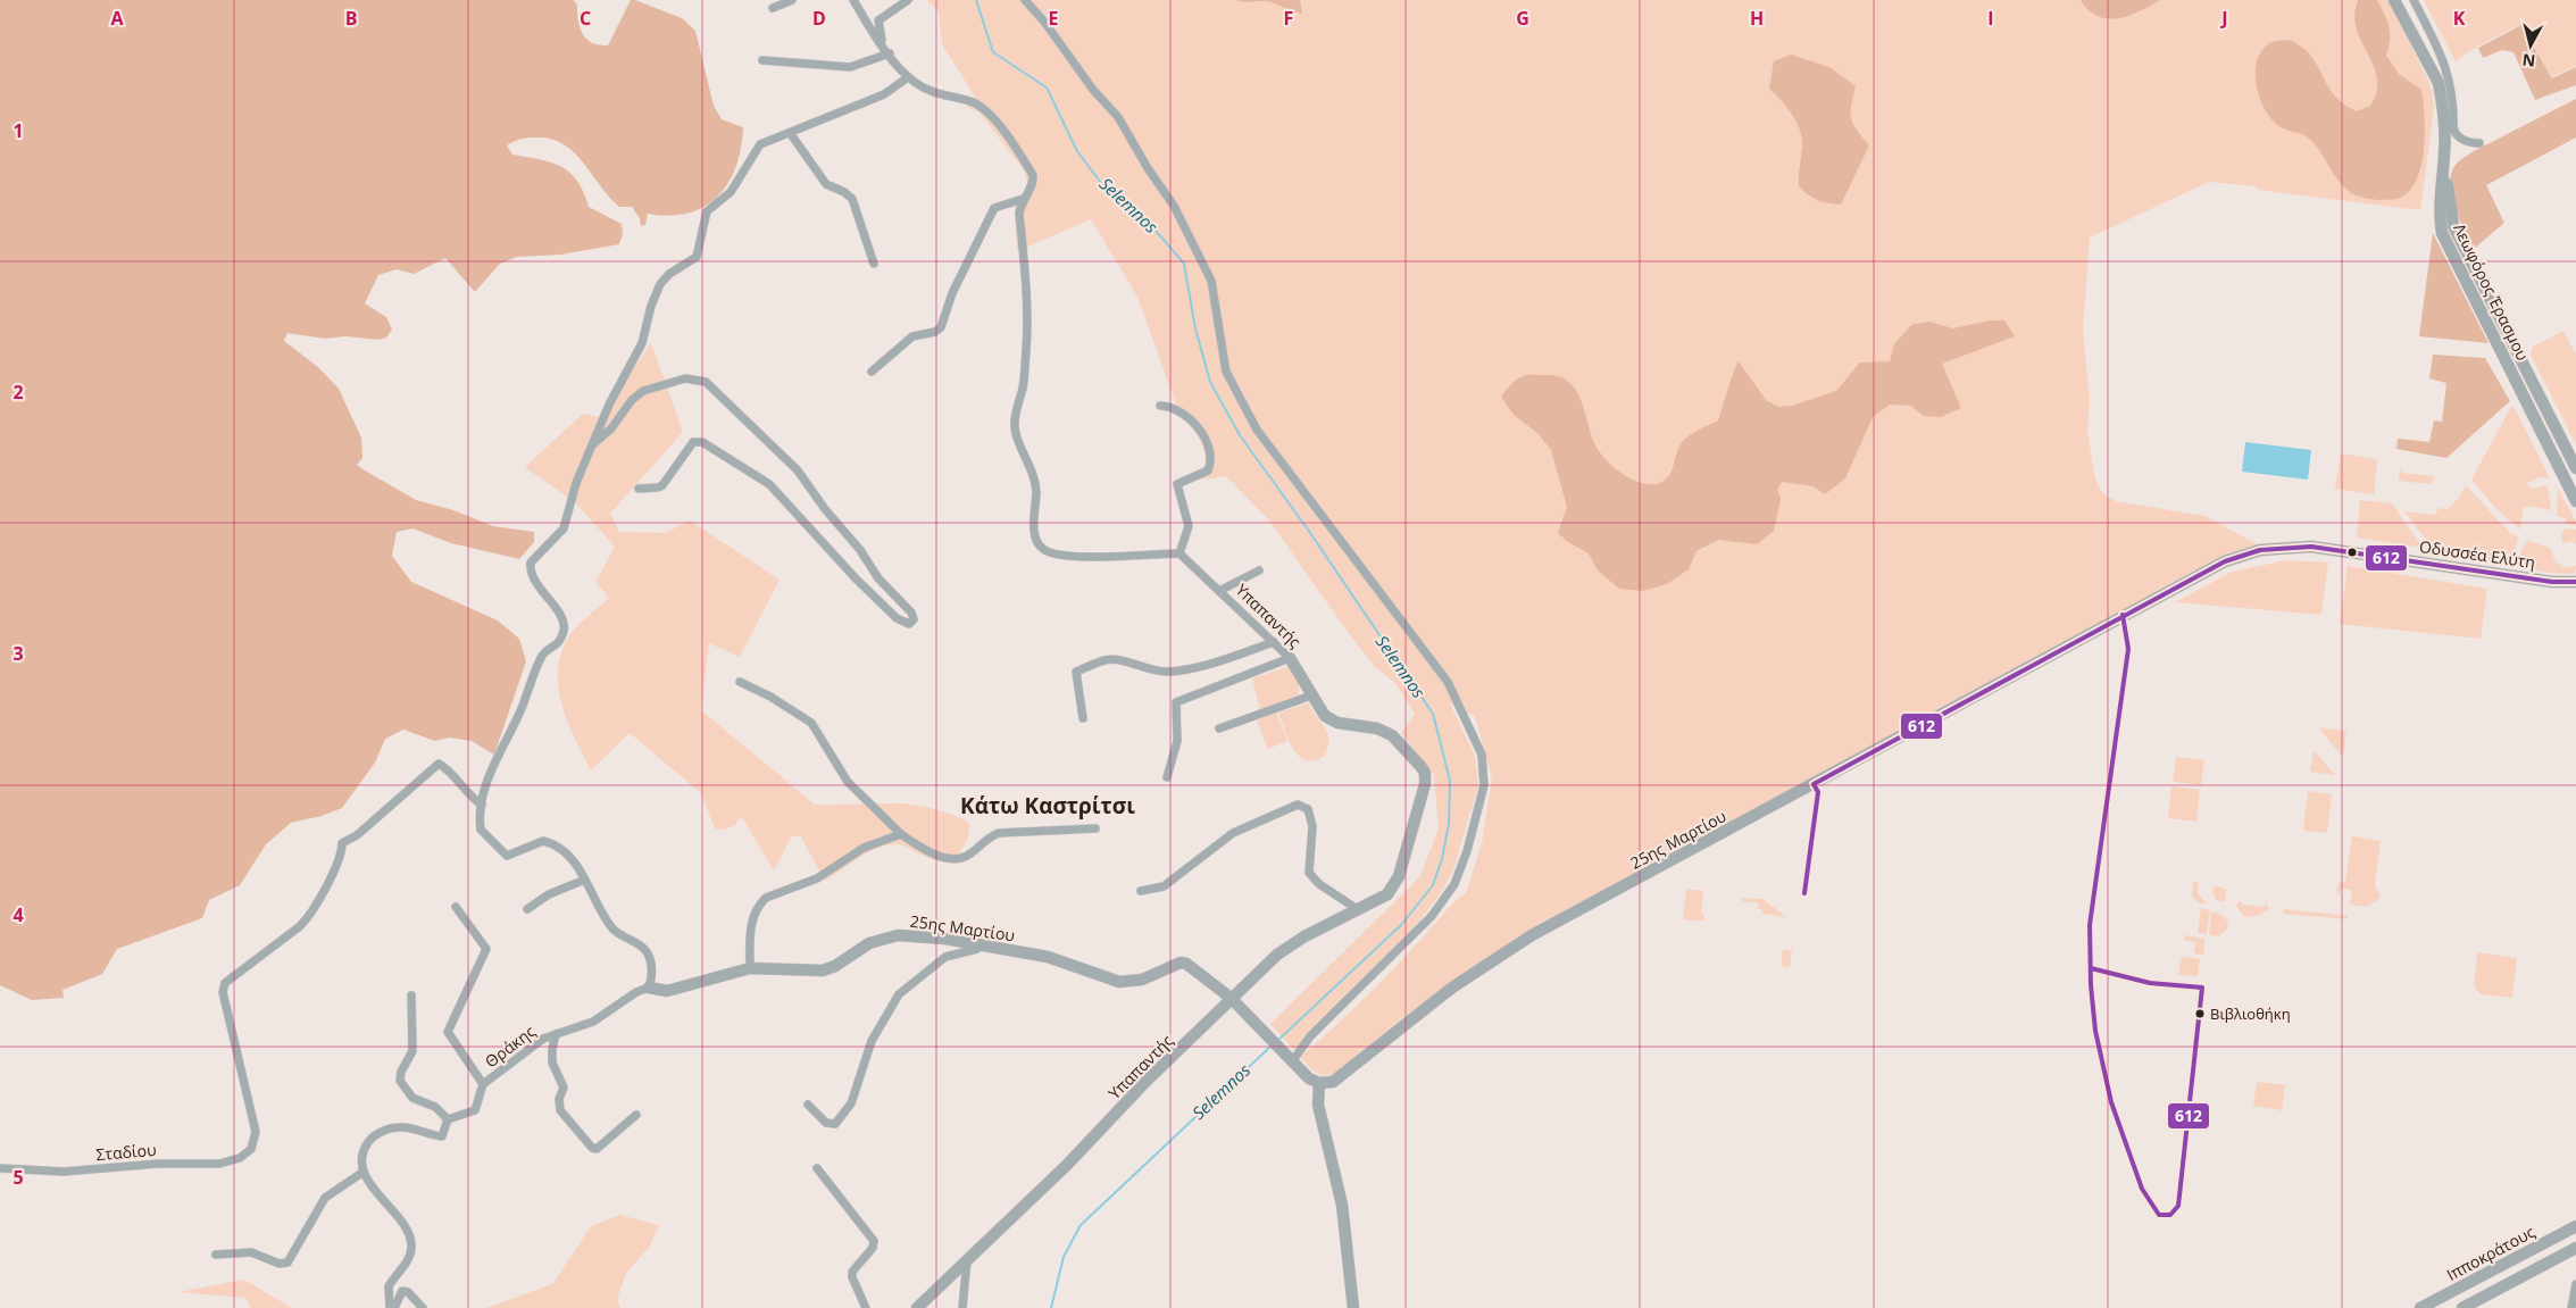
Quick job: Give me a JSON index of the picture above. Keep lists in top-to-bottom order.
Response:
{
  "streets": {
    "street": [
      "Λεωφόρος Έρασμου",
      "Οδυσσέα Ελύτη",
      "Υπαπαντής",
      "25ης Μαρτίου",
      "Θράκης",
      "Σταδίου",
      "Ιπποκράτους"
    ]
  },
  "crossings": [
    ["Οδυσσέα Ελύτη", "25ης Μαρτίου"],
    ["Υπαπαντής", "25ης Μαρτίου"],
    ["25ης Μαρτίου", "Θράκης"]
  ],
  "districts": ["Κάτω Καστρίτσι"],
  "water": ["Selemnos"],
  "places": ["Βιβλιοθήκη"],
  "lines": ["transit line 612"],
  "north": "bottom",
  "grid": {
    "columns": [
      "A",
      "B",
      "C",
      "D",
      "E",
      "F",
      "G",
      "H",
      "I",
      "J",
      "K"
    ],
    "rows": [
      "1",
      "2",
      "3",
      "4",
      "5"
    ]
  }
}
